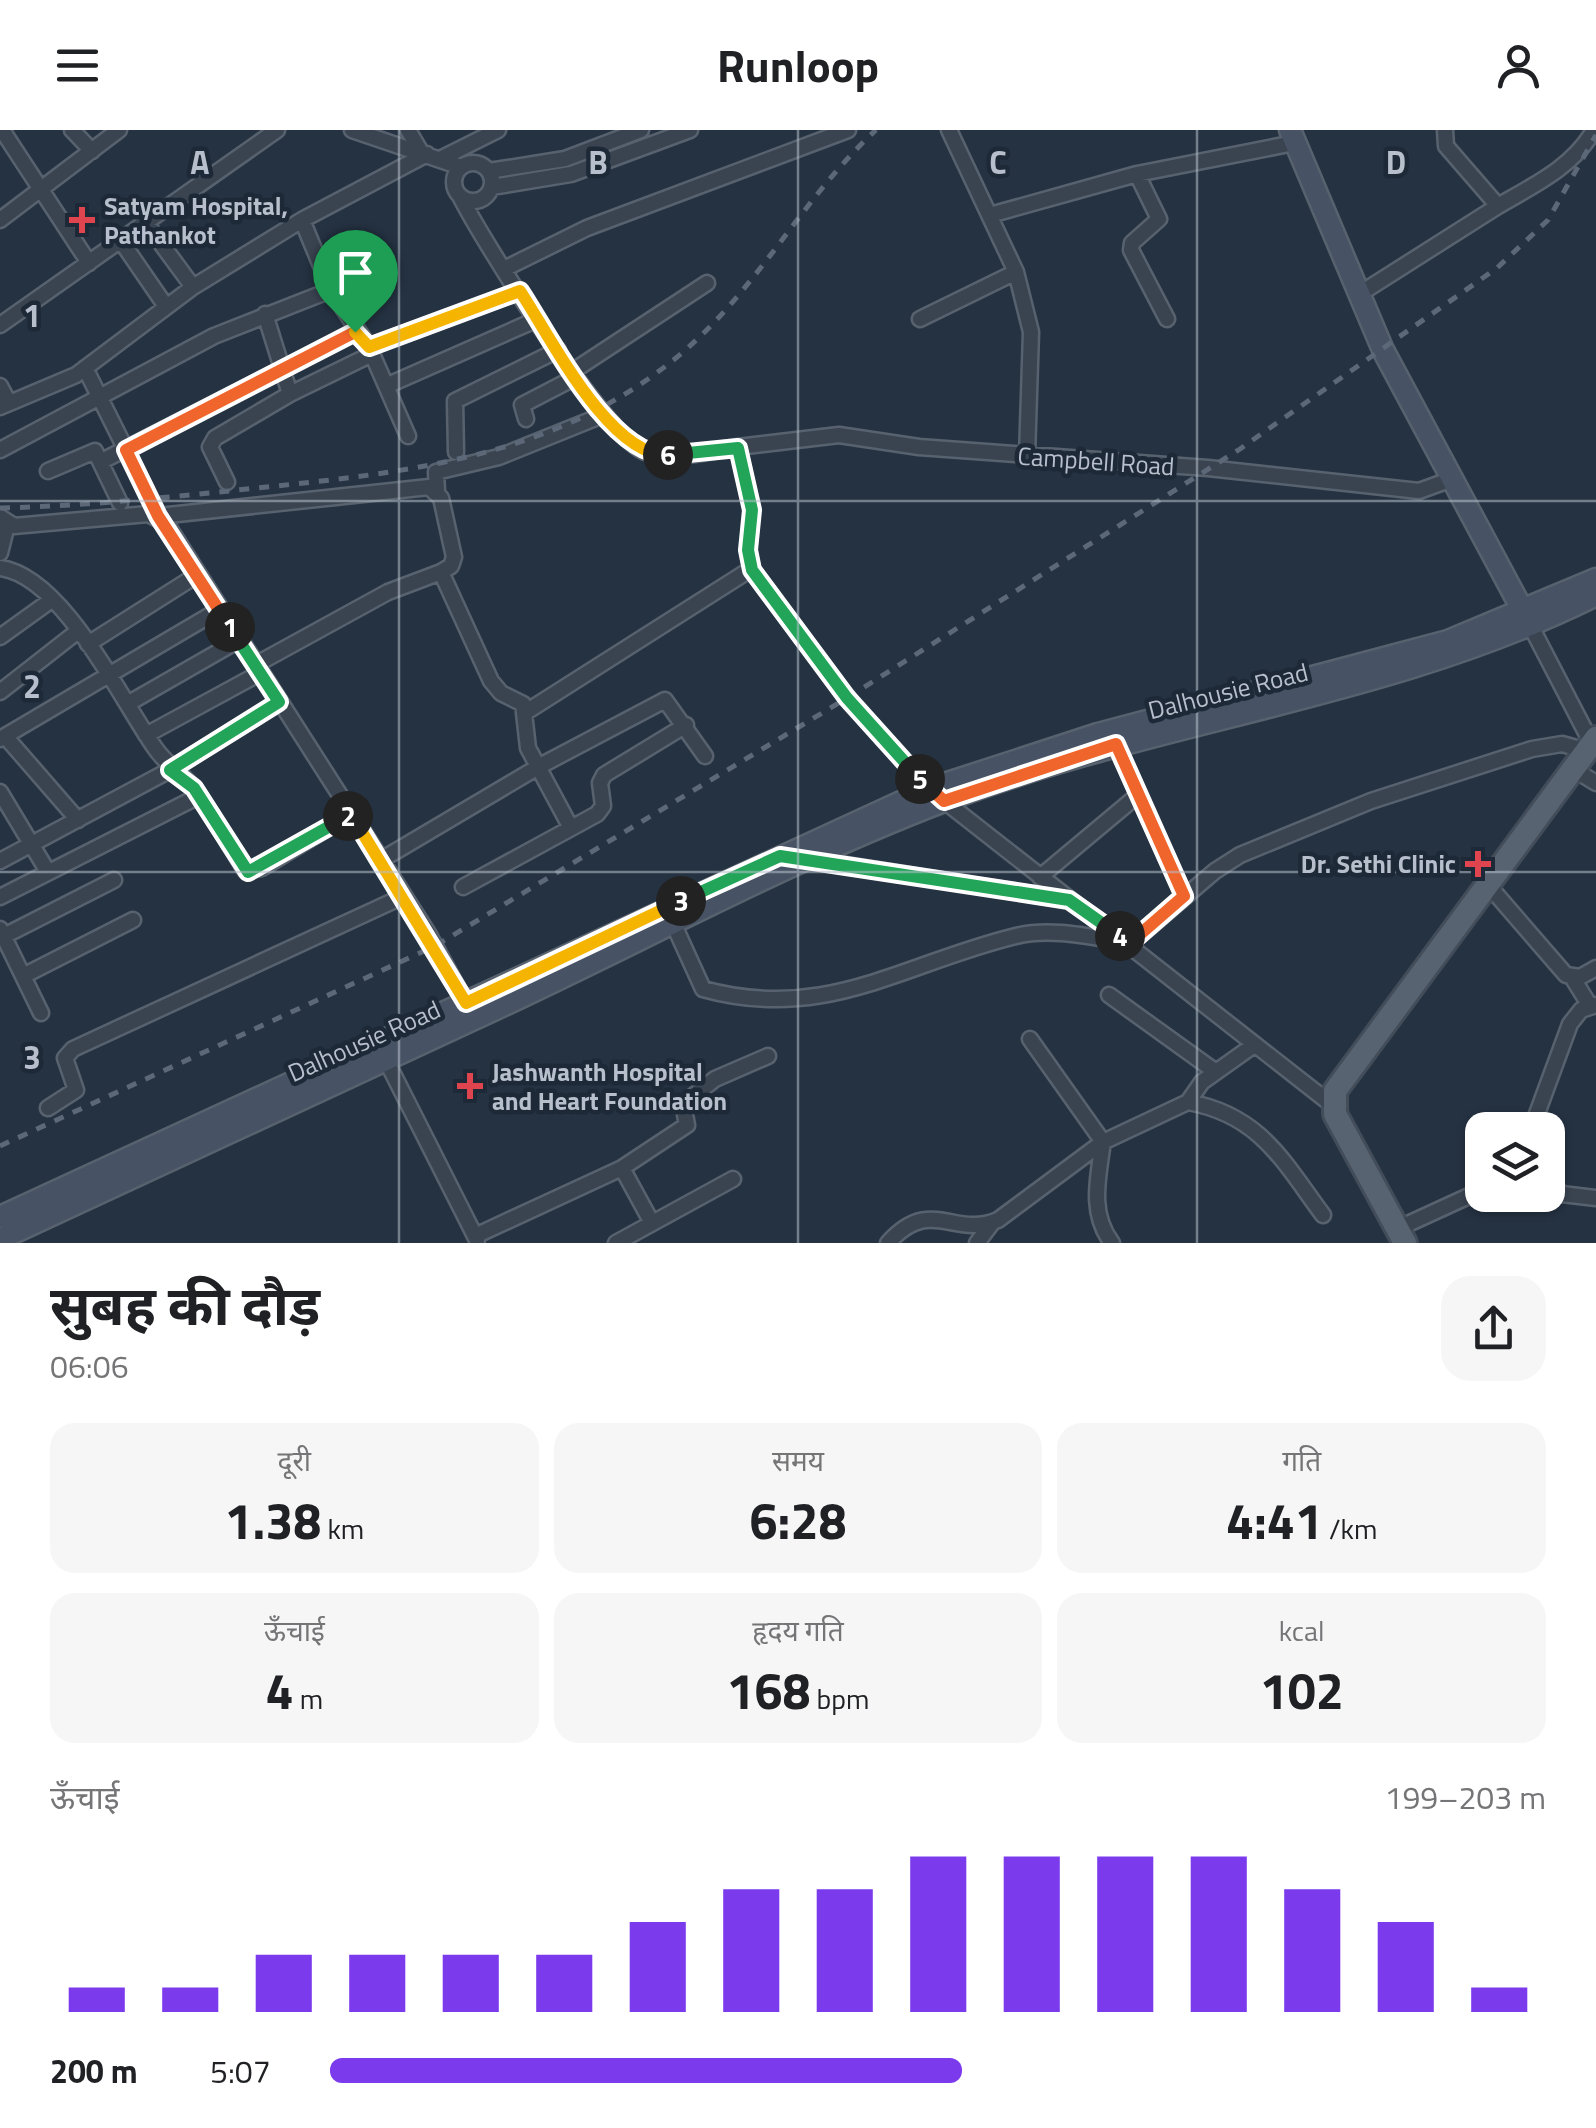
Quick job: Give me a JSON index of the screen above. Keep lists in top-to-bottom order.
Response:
{
  "streets": {
    "street": ["Campbell Road", "Dalhousie Road"]
  },
  "places": {
    "health": ["Satyam Hospital, Pathankot", "Dr. Sethi Clinic", "Jashwanth Hospital and Heart Foundation"]
  },
  "page": {
    "header": "Runloop",
    "pins": [
      "6",
      "1",
      "5",
      "2",
      "3",
      "4"
    ],
    "heading": ["सुबह की दौड़", "06:06"],
    "stats": [
      ["दूरी", "1.38 km"],
      ["समय", "6:28"],
      ["गति", "4:41 /km"],
      ["ऊँचाई", "4 m"],
      ["हृदय गति", "168 bpm"],
      ["kcal", "102"]
    ],
    "chart": ["ऊँचाई", "199–203 m"],
    "list": [
      {
        "name": "200 m",
        "note": "5:07"
      }
    ]
  },
  "grid": {
    "columns": [
      "A",
      "B",
      "C",
      "D"
    ],
    "rows": ["1", "2", "3"]
  }
}
